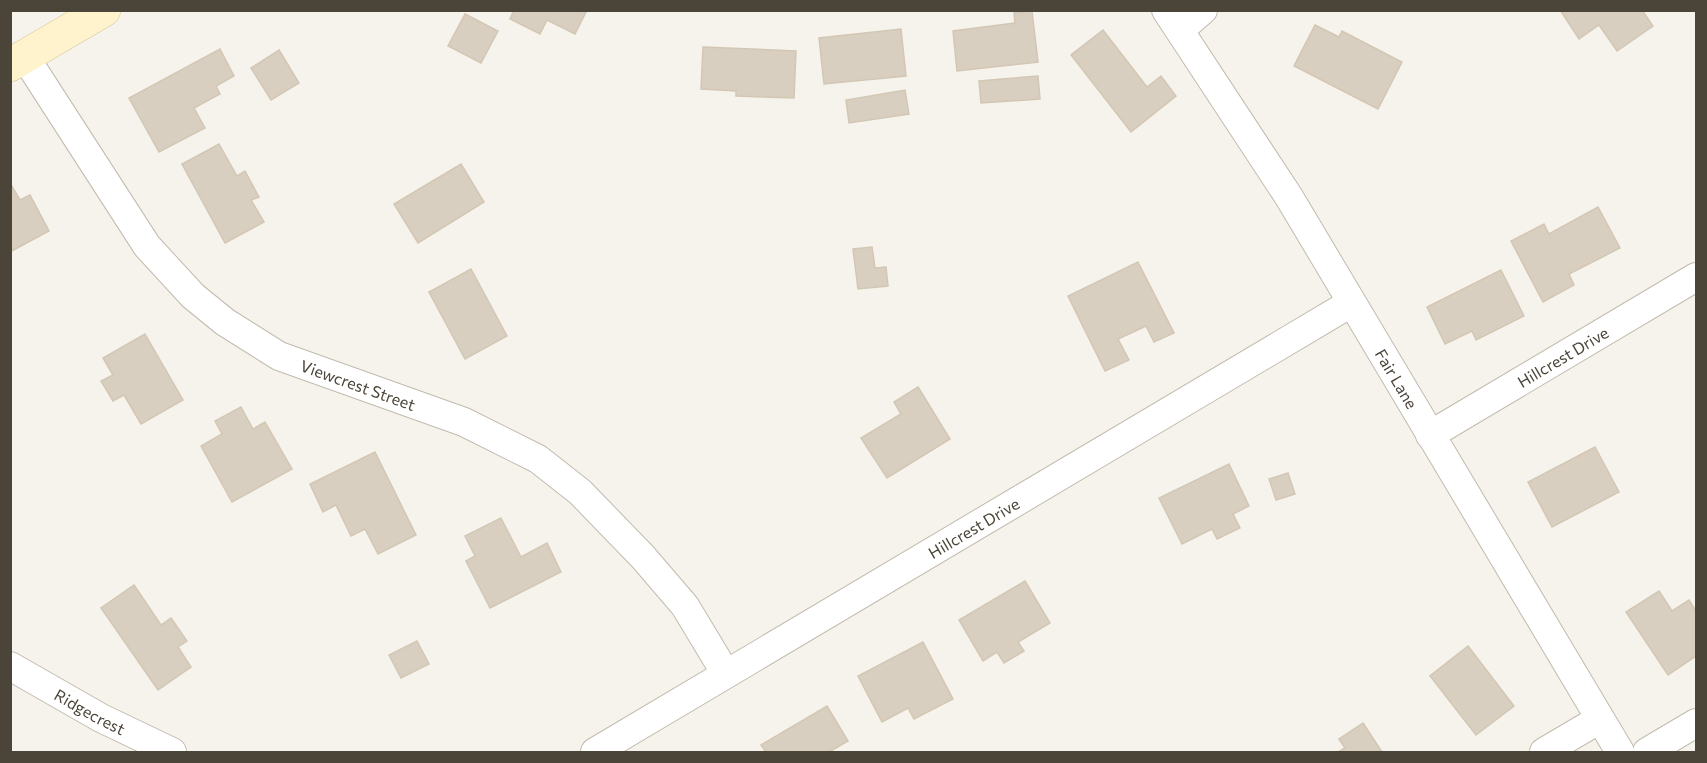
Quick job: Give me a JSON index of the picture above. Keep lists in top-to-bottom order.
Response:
{
  "streets": {
    "street": [
      "Hillcrest Drive",
      "Fair Lane",
      "Viewcrest Street",
      "Ridgecrest"
    ]
  },
  "crossings": [
    ["Hillcrest Drive", "Fair Lane"],
    ["Hillcrest Drive", "Viewcrest Street"]
  ]
}
